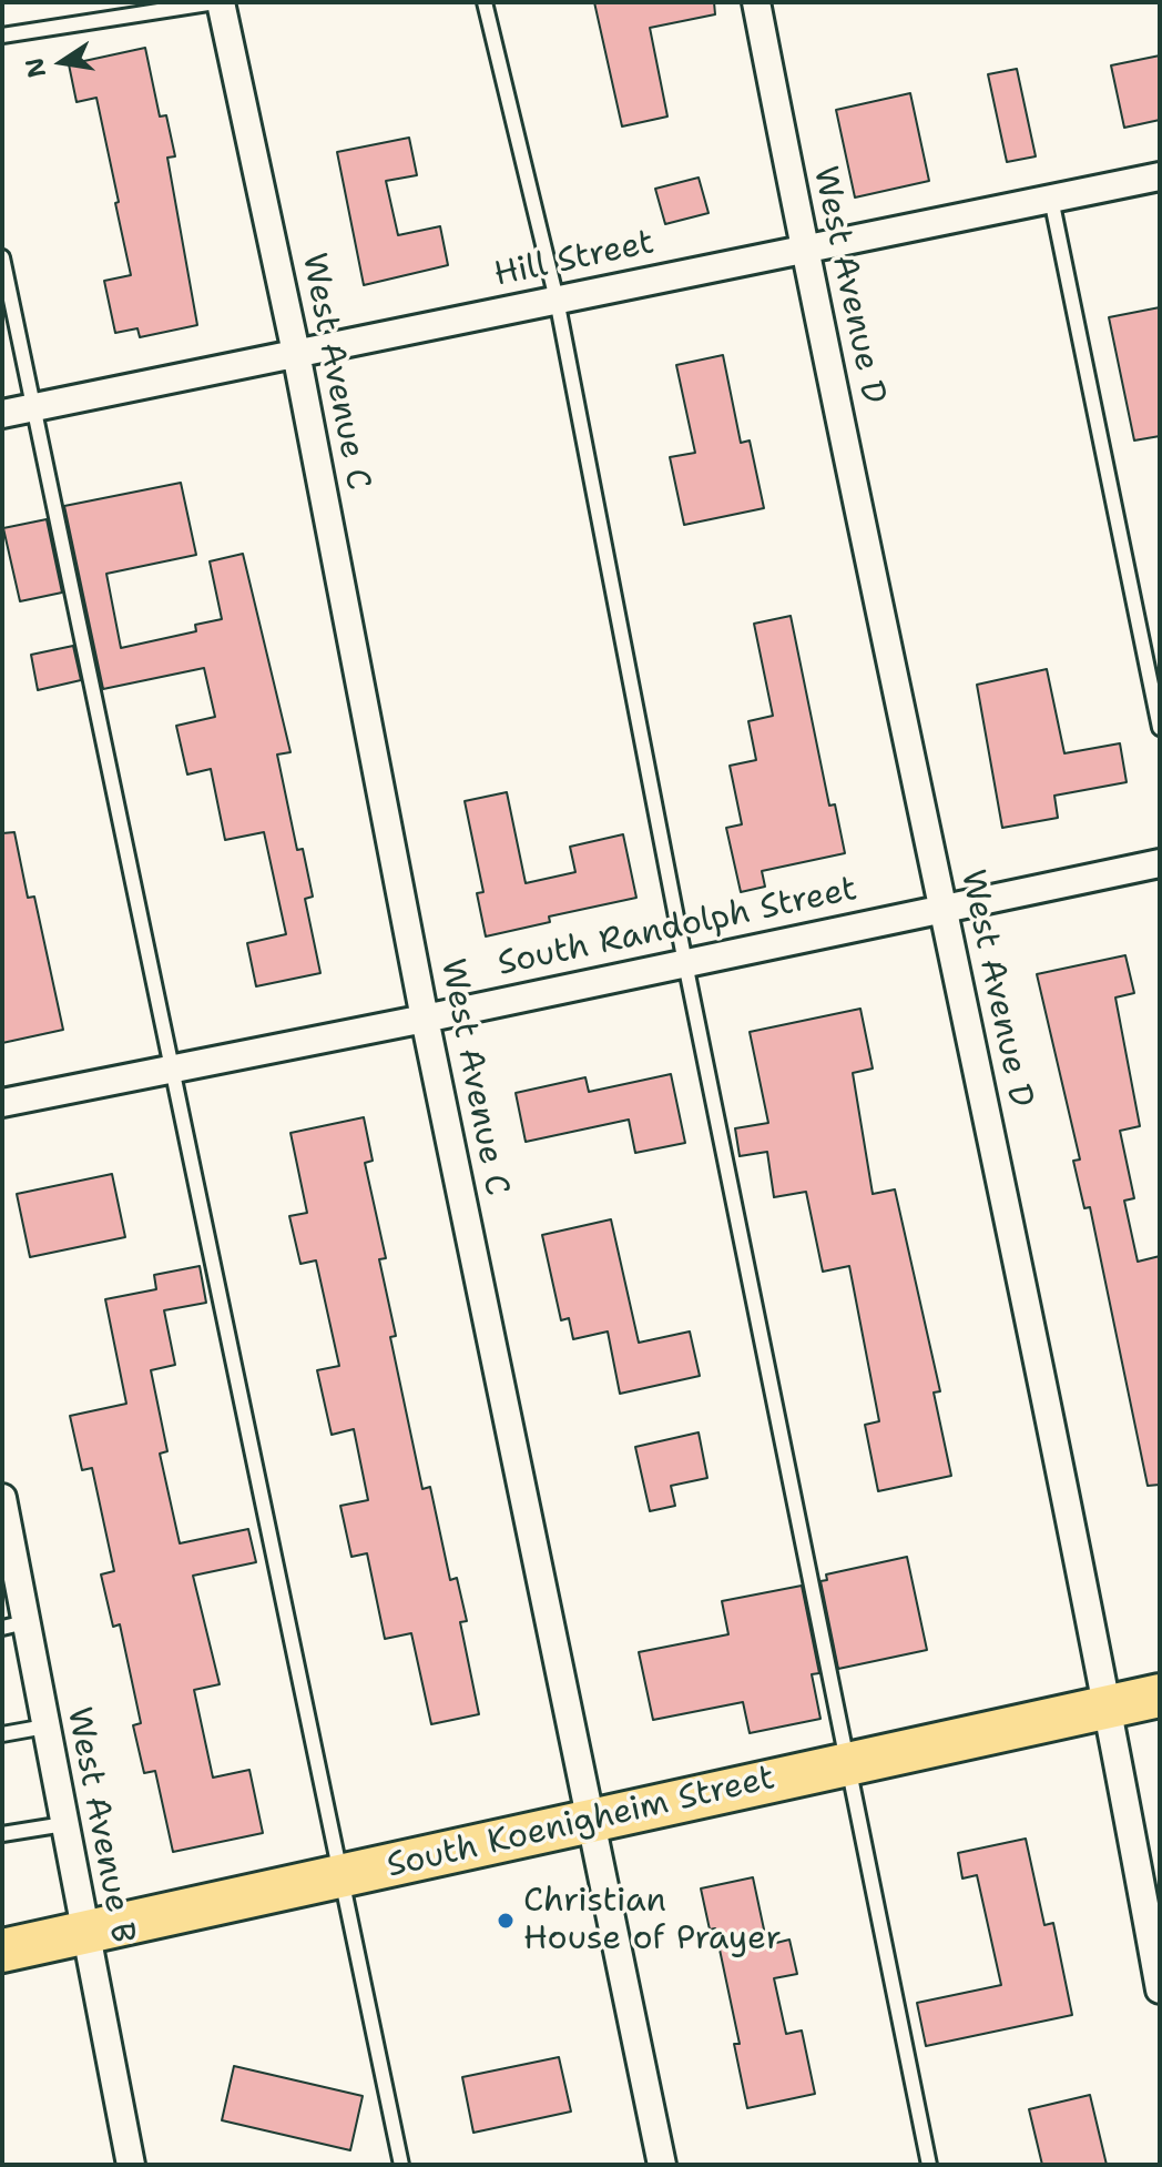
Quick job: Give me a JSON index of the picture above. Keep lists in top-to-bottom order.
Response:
{
  "streets": {
    "main road": ["South Koenigheim Street"],
    "street": [
      "Hill Street",
      "West Avenue D",
      "West Avenue C",
      "South Randolph Street",
      "West Avenue B"
    ]
  },
  "crossings": [
    ["Hill Street", "West Avenue D"],
    ["Hill Street", "West Avenue C"],
    ["West Avenue D", "South Randolph Street"],
    ["West Avenue D", "South Koenigheim Street"],
    ["West Avenue C", "South Randolph Street"],
    ["West Avenue C", "South Koenigheim Street"],
    ["South Koenigheim Street", "West Avenue B"]
  ],
  "places": ["Christian House of Prayer"],
  "north": "left"
}
